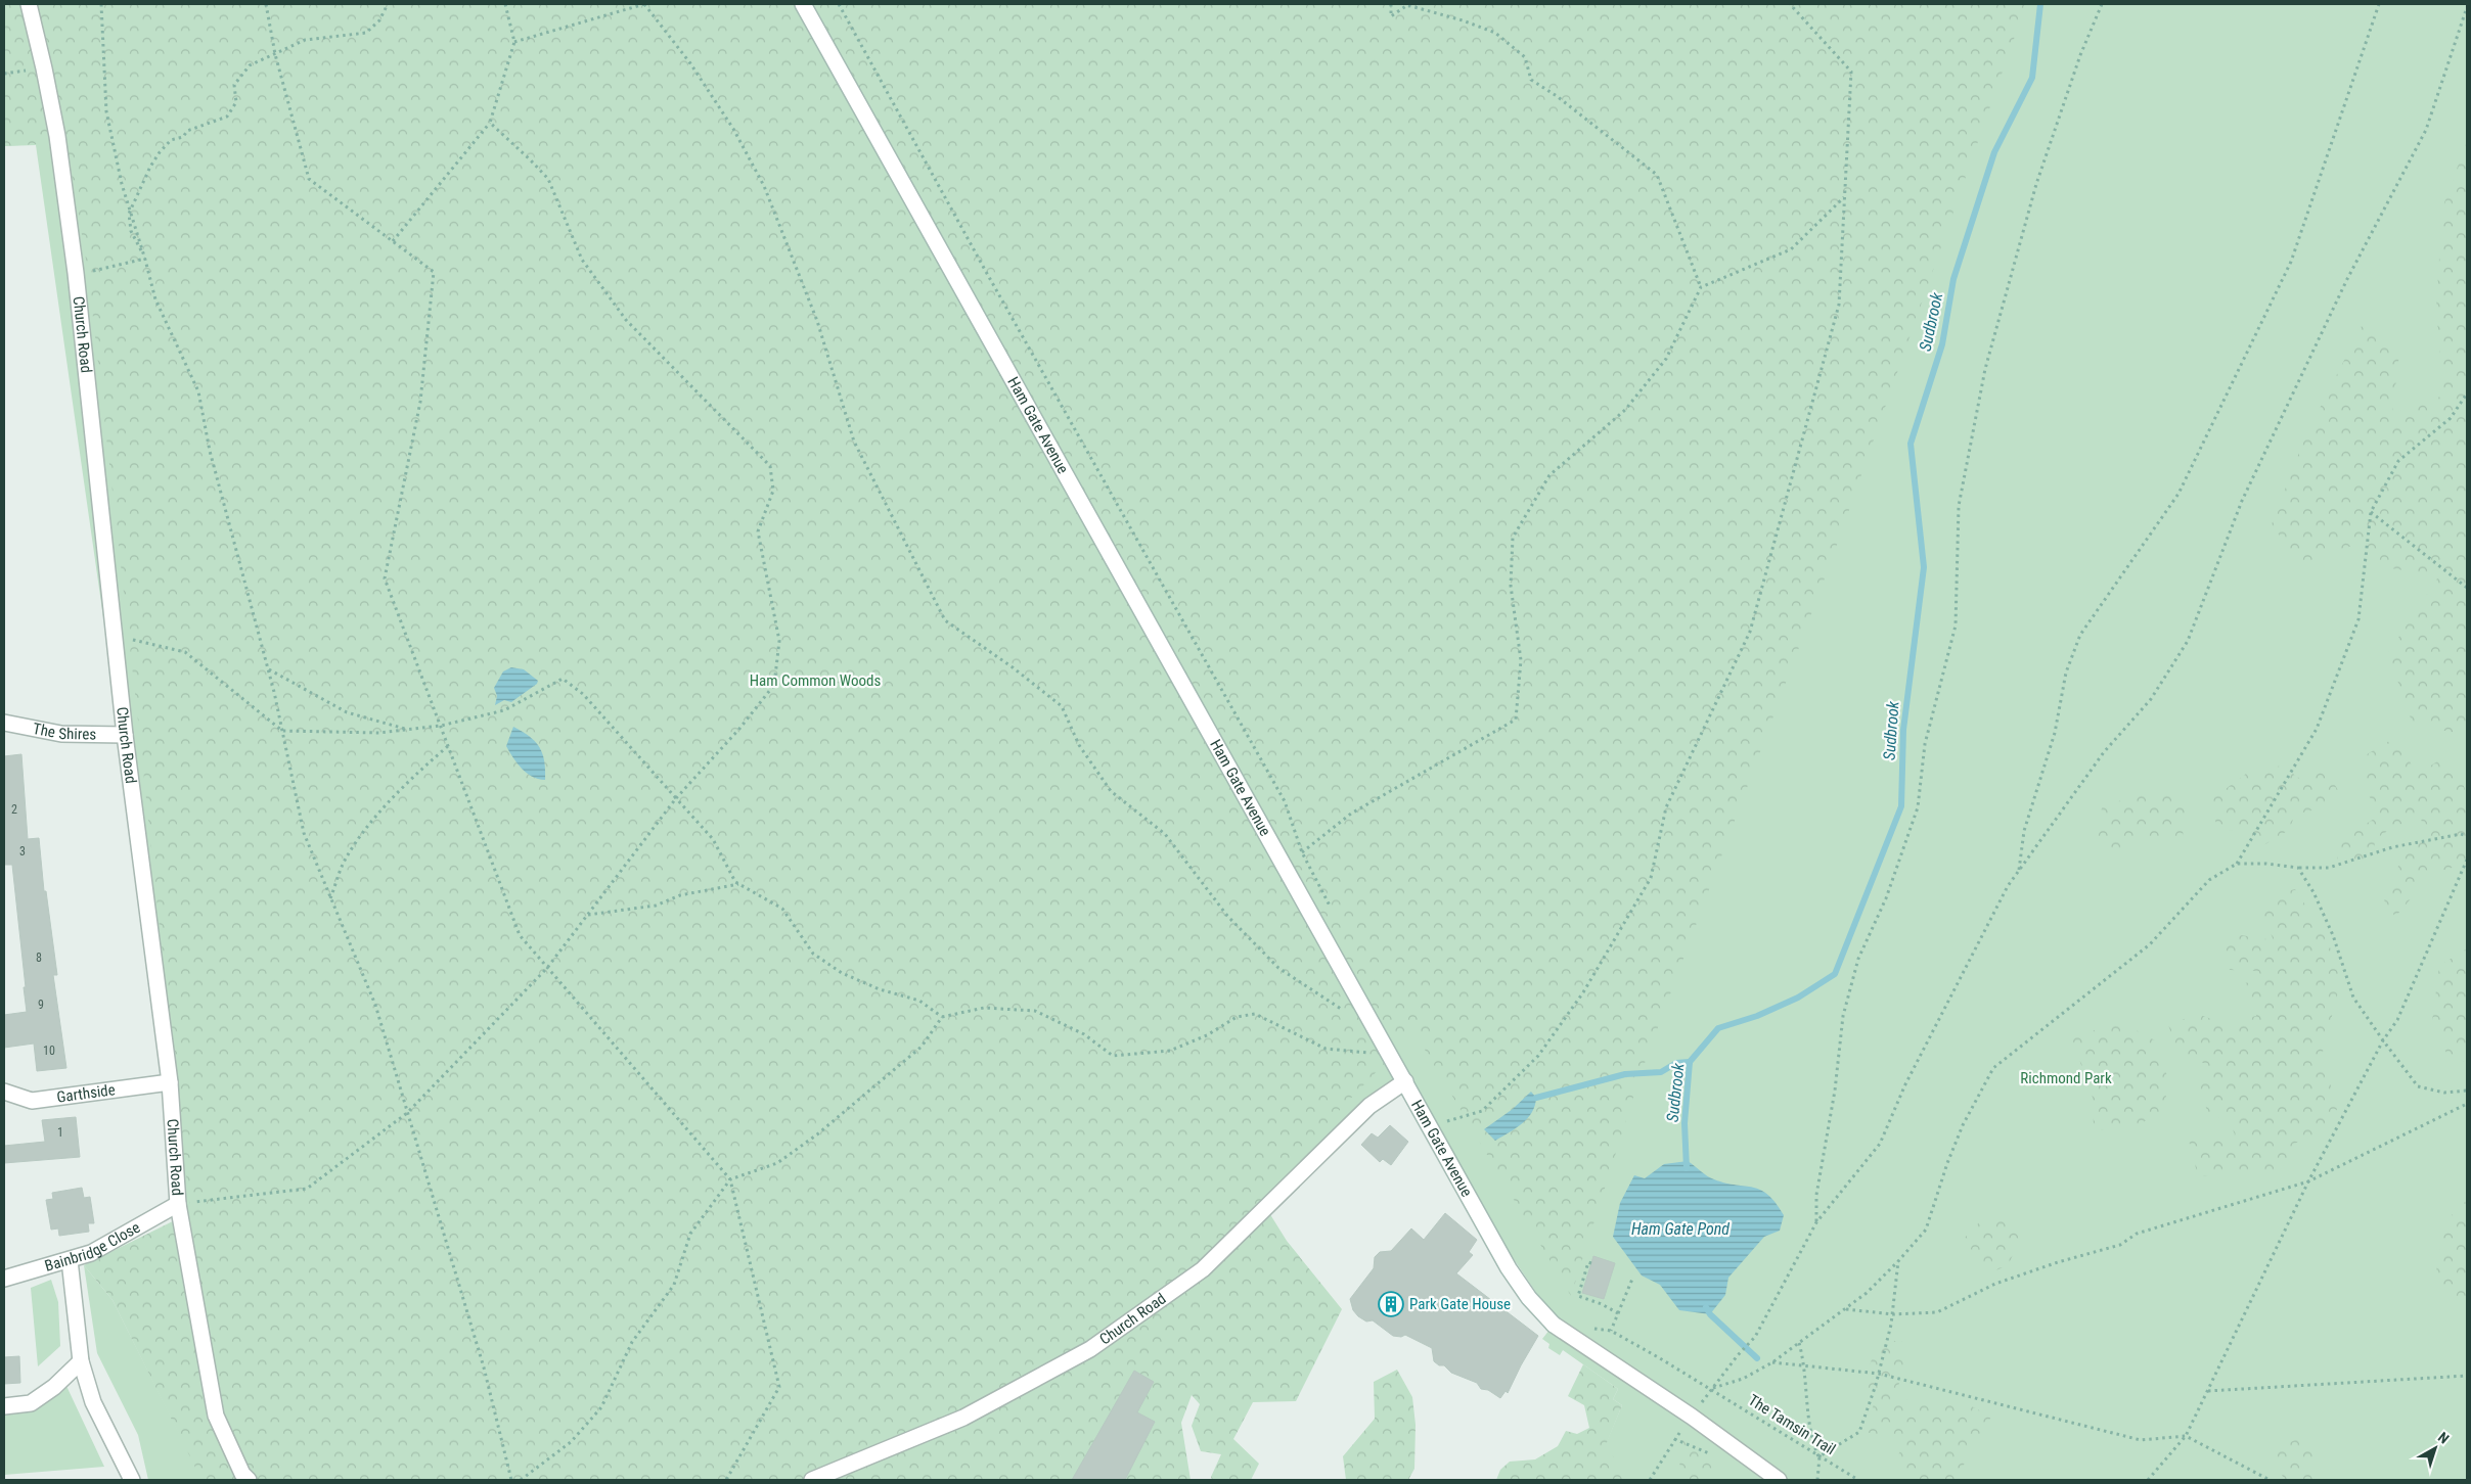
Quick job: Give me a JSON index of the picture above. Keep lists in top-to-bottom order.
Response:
{
  "streets": {
    "street": [
      "Church Road",
      "Ham Gate Avenue",
      "The Shires",
      "Garthside",
      "Bainbridge Close"
    ],
    "path": ["The Tamsin Trail"]
  },
  "crossings": [
    ["Church Road", "Ham Gate Avenue"],
    ["Church Road", "The Shires"],
    ["Church Road", "Garthside"],
    ["Church Road", "Bainbridge Close"]
  ],
  "water": ["Sudbrook", "Ham Gate Pond"],
  "parks": ["Ham Common Woods", "Richmond Park"],
  "places": {
    "building": ["Park Gate House"]
  },
  "house_numbers": [
    "2",
    "3",
    "8",
    "9",
    "10",
    "1"
  ],
  "north": "top right"
}
